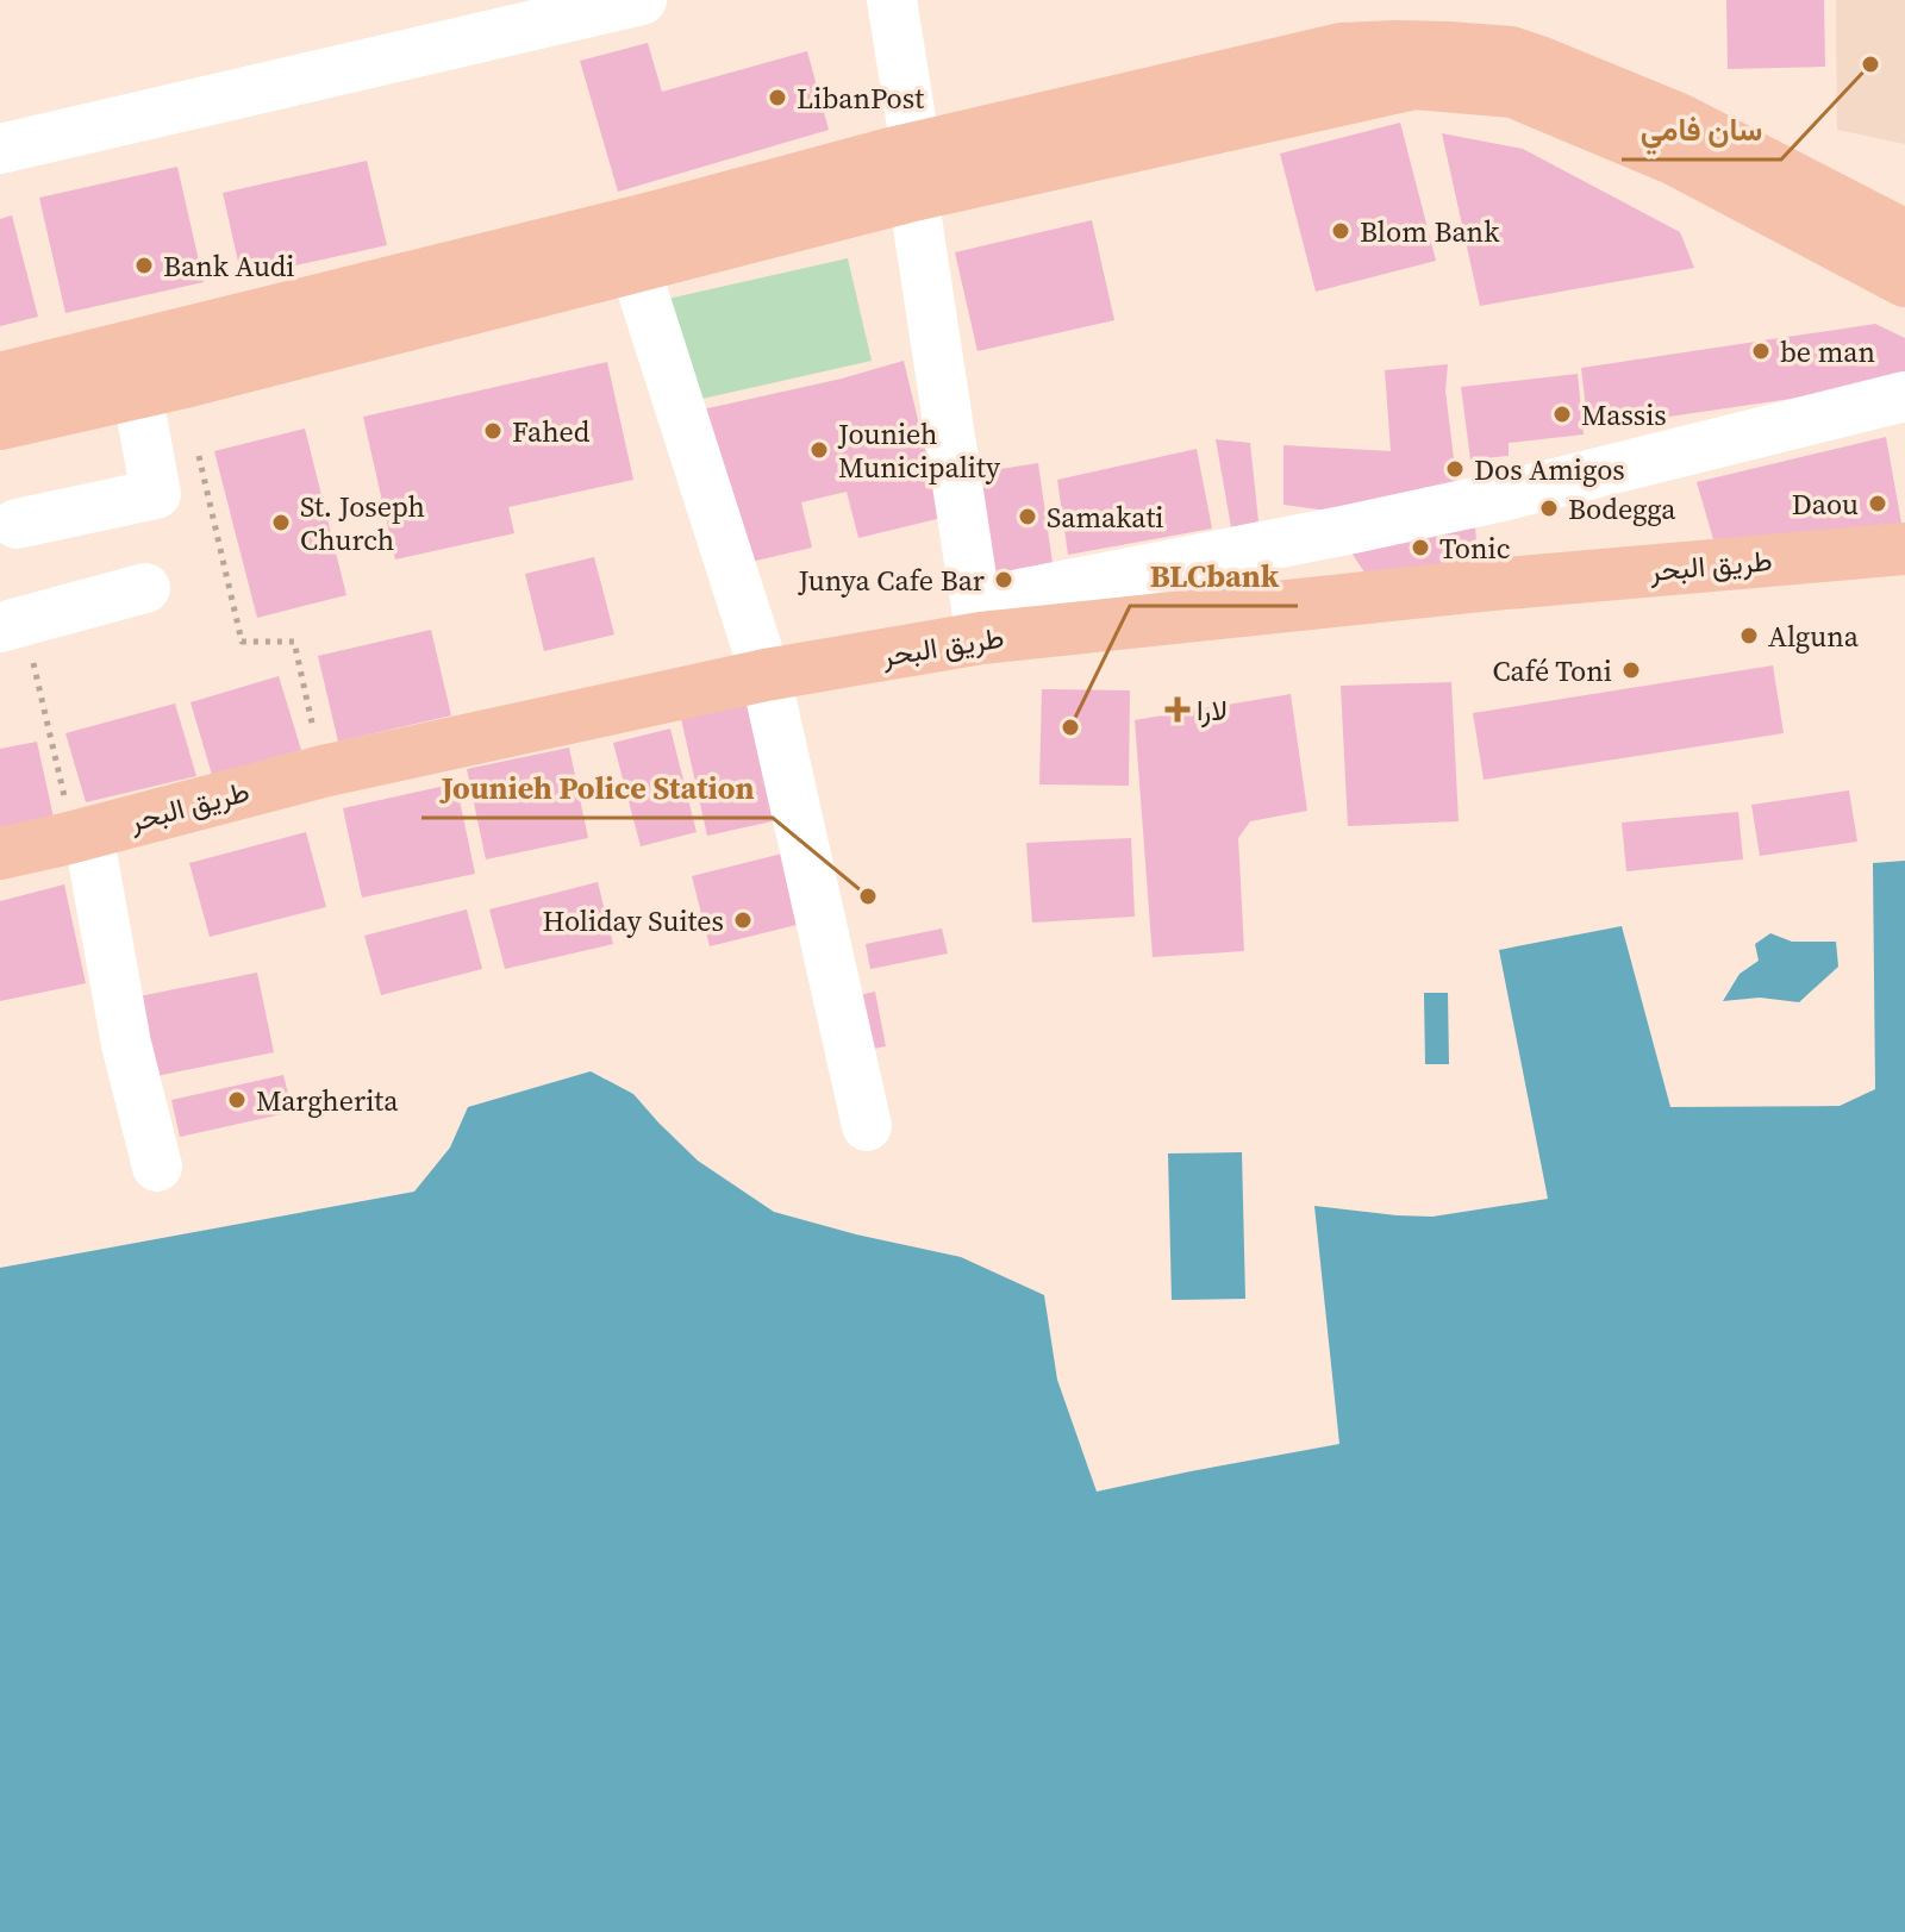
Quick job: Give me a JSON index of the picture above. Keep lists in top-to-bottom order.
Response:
{
  "streets": {
    "main road": ["طريق البحر"]
  },
  "places": {
    "other": [
      "سان فامي",
      "LibanPost",
      "Blom Bank",
      "Bank Audi",
      "be man",
      "Massis",
      "Fahed",
      "Jounieh Municipality",
      "Dos Amigos",
      "Daou",
      "Bodegga",
      "Samakati",
      "St. Joseph Church",
      "Tonic",
      "Junya Cafe Bar",
      "Alguna",
      "Café Toni",
      "BLCbank",
      "Jounieh Police Station",
      "Holiday Suites",
      "Margherita"
    ],
    "health": ["لارا"]
  }
}
